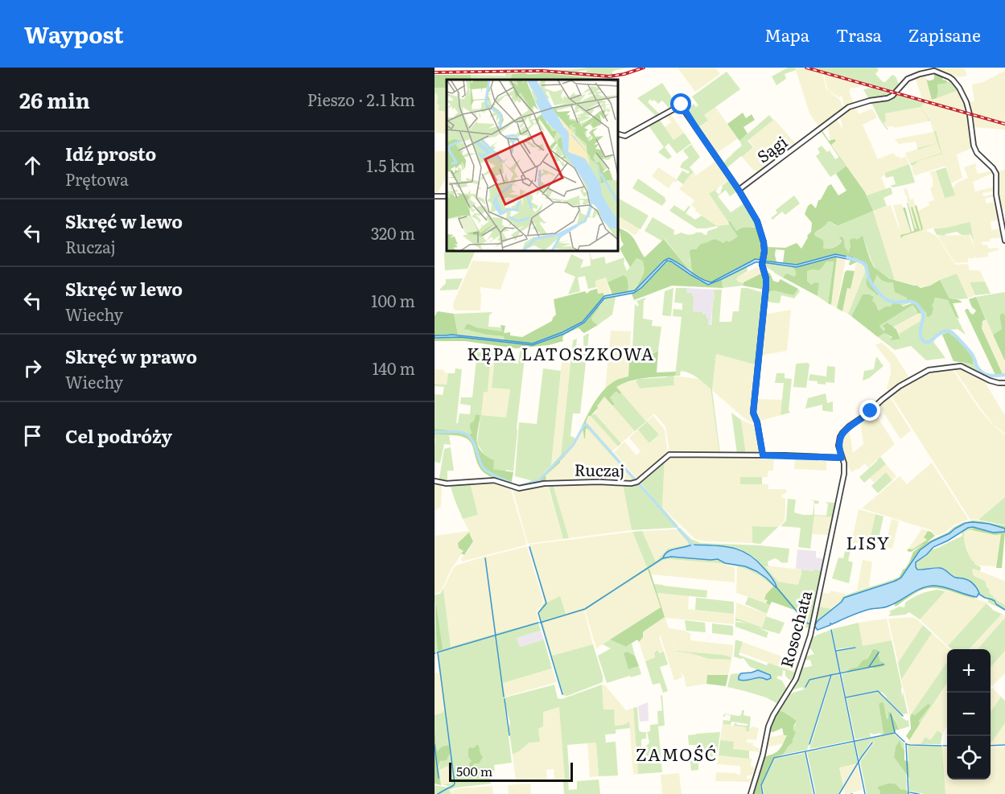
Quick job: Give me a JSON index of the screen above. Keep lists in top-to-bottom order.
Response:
{
  "streets": {
    "street": ["Sągi", "Ruczaj", "Rosochata"]
  },
  "crossings": [
    ["Ruczaj", "Rosochata"]
  ],
  "districts": ["KĘPA LATOSZKOWA", "LISY", "ZAMOŚĆ"],
  "scale_bar": "500 m",
  "page": {
    "header": "Waypost",
    "nav": ["Mapa", "Trasa", "Zapisane"],
    "heading": ["26 min", "Pieszo · 2.1 km"],
    "list": [
      ["Idź prosto", "Prętowa", "1.5 km"],
      ["Skręć w lewo", "Ruczaj", "320 m"],
      ["Skręć w lewo", "Wiechy", "100 m"],
      ["Skręć w prawo", "Wiechy", "140 m"],
      "Cel podróży"
    ],
    "map_buttons": ["+", "−"],
    "scale": "500 m"
  }
}
